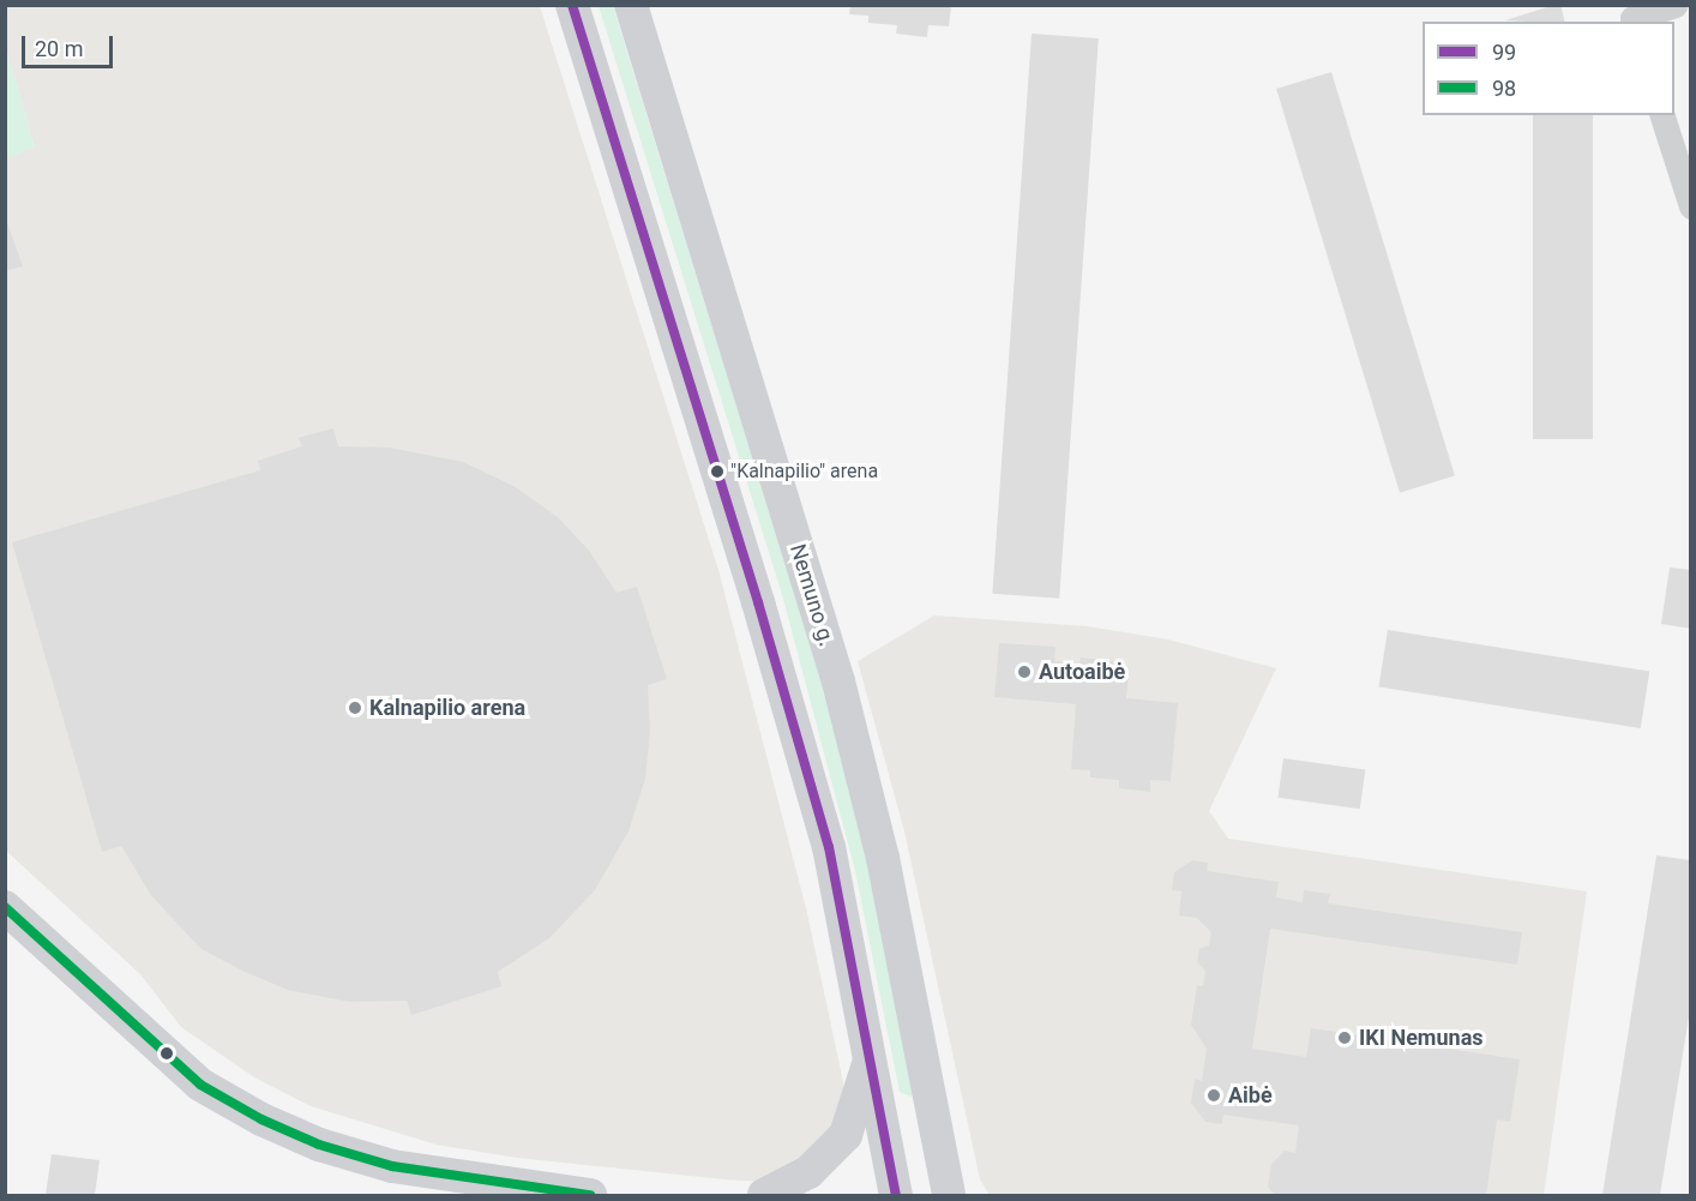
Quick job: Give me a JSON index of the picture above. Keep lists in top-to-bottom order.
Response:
{
  "streets": {
    "main road": ["Nemuno g."]
  },
  "places": [
    "\"Kalnapilio\" arena",
    "Autoaibė",
    "Kalnapilio arena",
    "IKI Nemunas",
    "Aibė"
  ],
  "lines": ["transit line 99", "transit line 98"],
  "legend": ["99", "98"],
  "scale_bar": "20 m"
}
